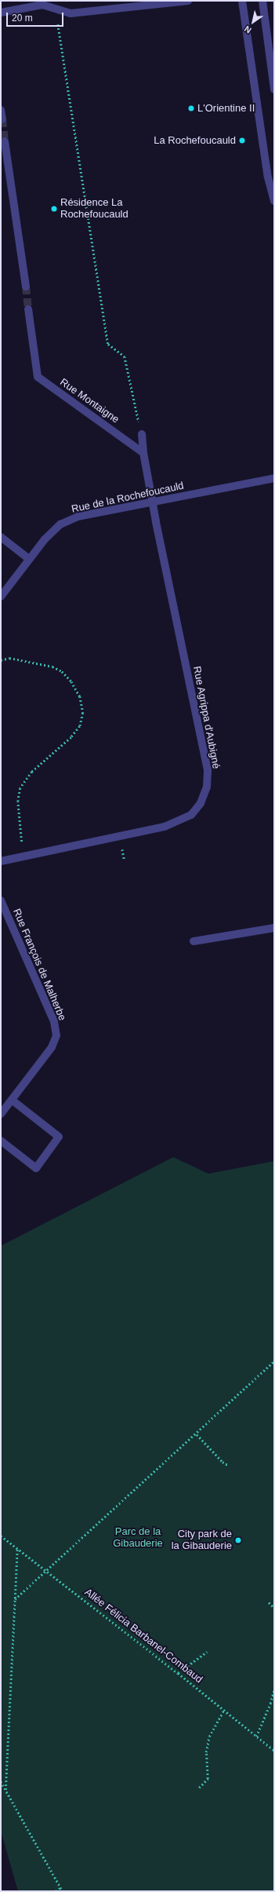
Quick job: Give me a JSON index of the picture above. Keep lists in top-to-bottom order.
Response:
{
  "streets": {
    "street": [
      "Rue Montaigne",
      "Rue de la Rochefoucauld",
      "Rue Agrippa d'Aubigné",
      "Rue François de Malherbe"
    ],
    "path": ["Allée Félicia Barbanel-Combaud"]
  },
  "crossings": [
    ["Rue de la Rochefoucauld", "Rue Agrippa d'Aubigné"]
  ],
  "parks": ["Parc de la Gibauderie"],
  "places": [
    "L'Orientine II",
    "La Rochefoucauld",
    "Résidence La Rochefoucauld",
    "City park de la Gibauderie"
  ],
  "scale_bar": "20 m",
  "north": "bottom left"
}
